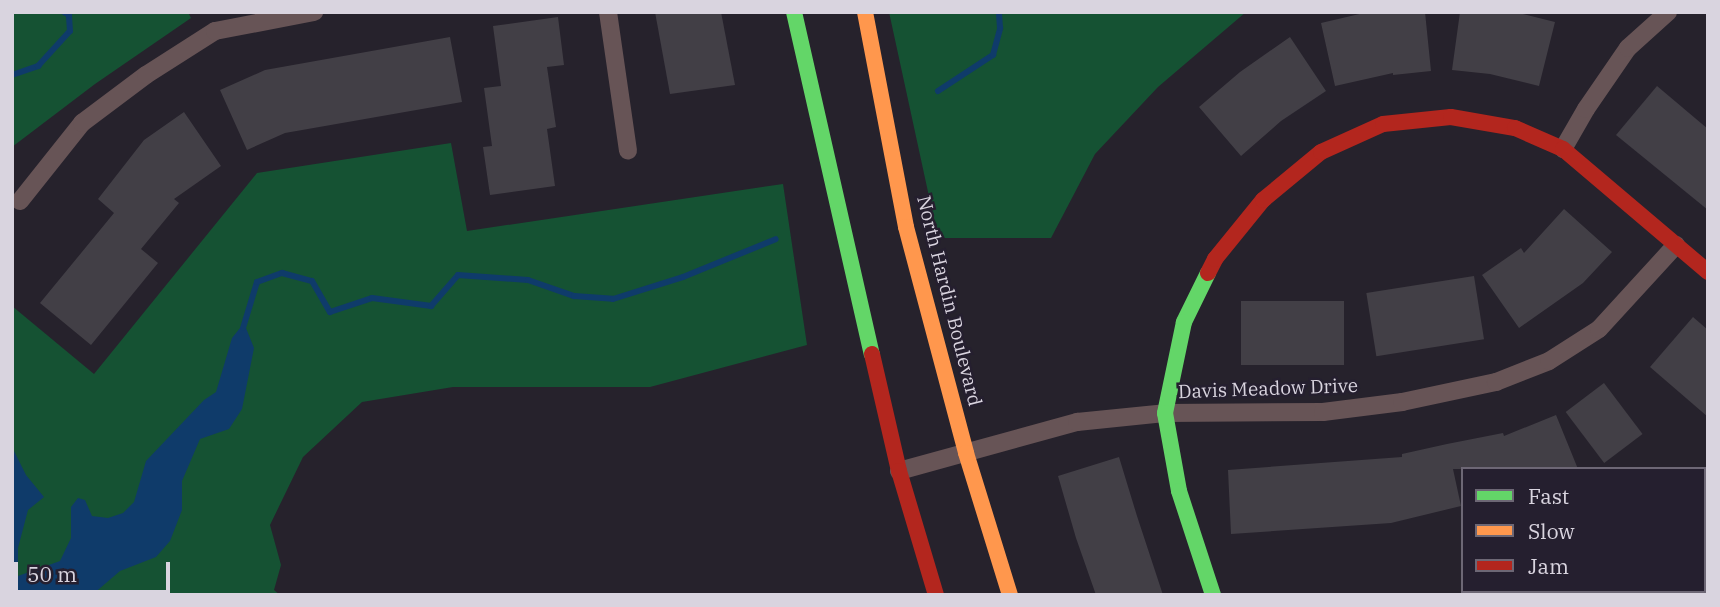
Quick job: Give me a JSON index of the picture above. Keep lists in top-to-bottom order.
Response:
{
  "streets": {
    "street": ["North Hardin Boulevard", "Davis Meadow Drive"]
  },
  "crossings": [
    ["North Hardin Boulevard", "Davis Meadow Drive"]
  ],
  "legend": ["Fast", "Slow", "Jam"],
  "scale_bar": "50 m"
}
